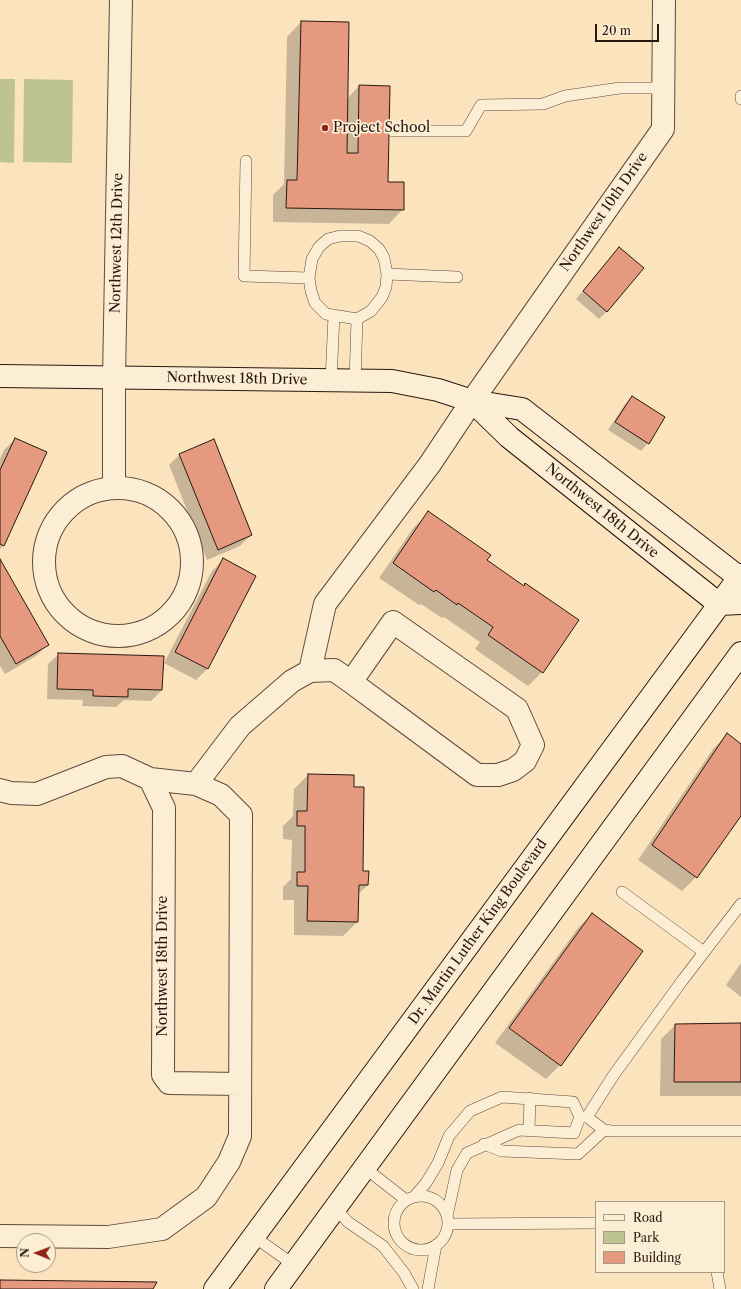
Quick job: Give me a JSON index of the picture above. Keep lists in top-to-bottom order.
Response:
{
  "streets": {
    "street": [
      "Northwest 10th Drive",
      "Northwest 12th Drive",
      "Northwest 18th Drive",
      "Dr. Martin Luther King Boulevard"
    ]
  },
  "crossings": [
    ["Northwest 10th Drive", "Northwest 18th Drive"],
    ["Northwest 12th Drive", "Northwest 18th Drive"],
    ["Northwest 18th Drive", "Dr. Martin Luther King Boulevard"]
  ],
  "places": ["Project School"],
  "legend": ["Road", "Park", "Building"],
  "scale_bar": "20 m",
  "north": "left"
}
